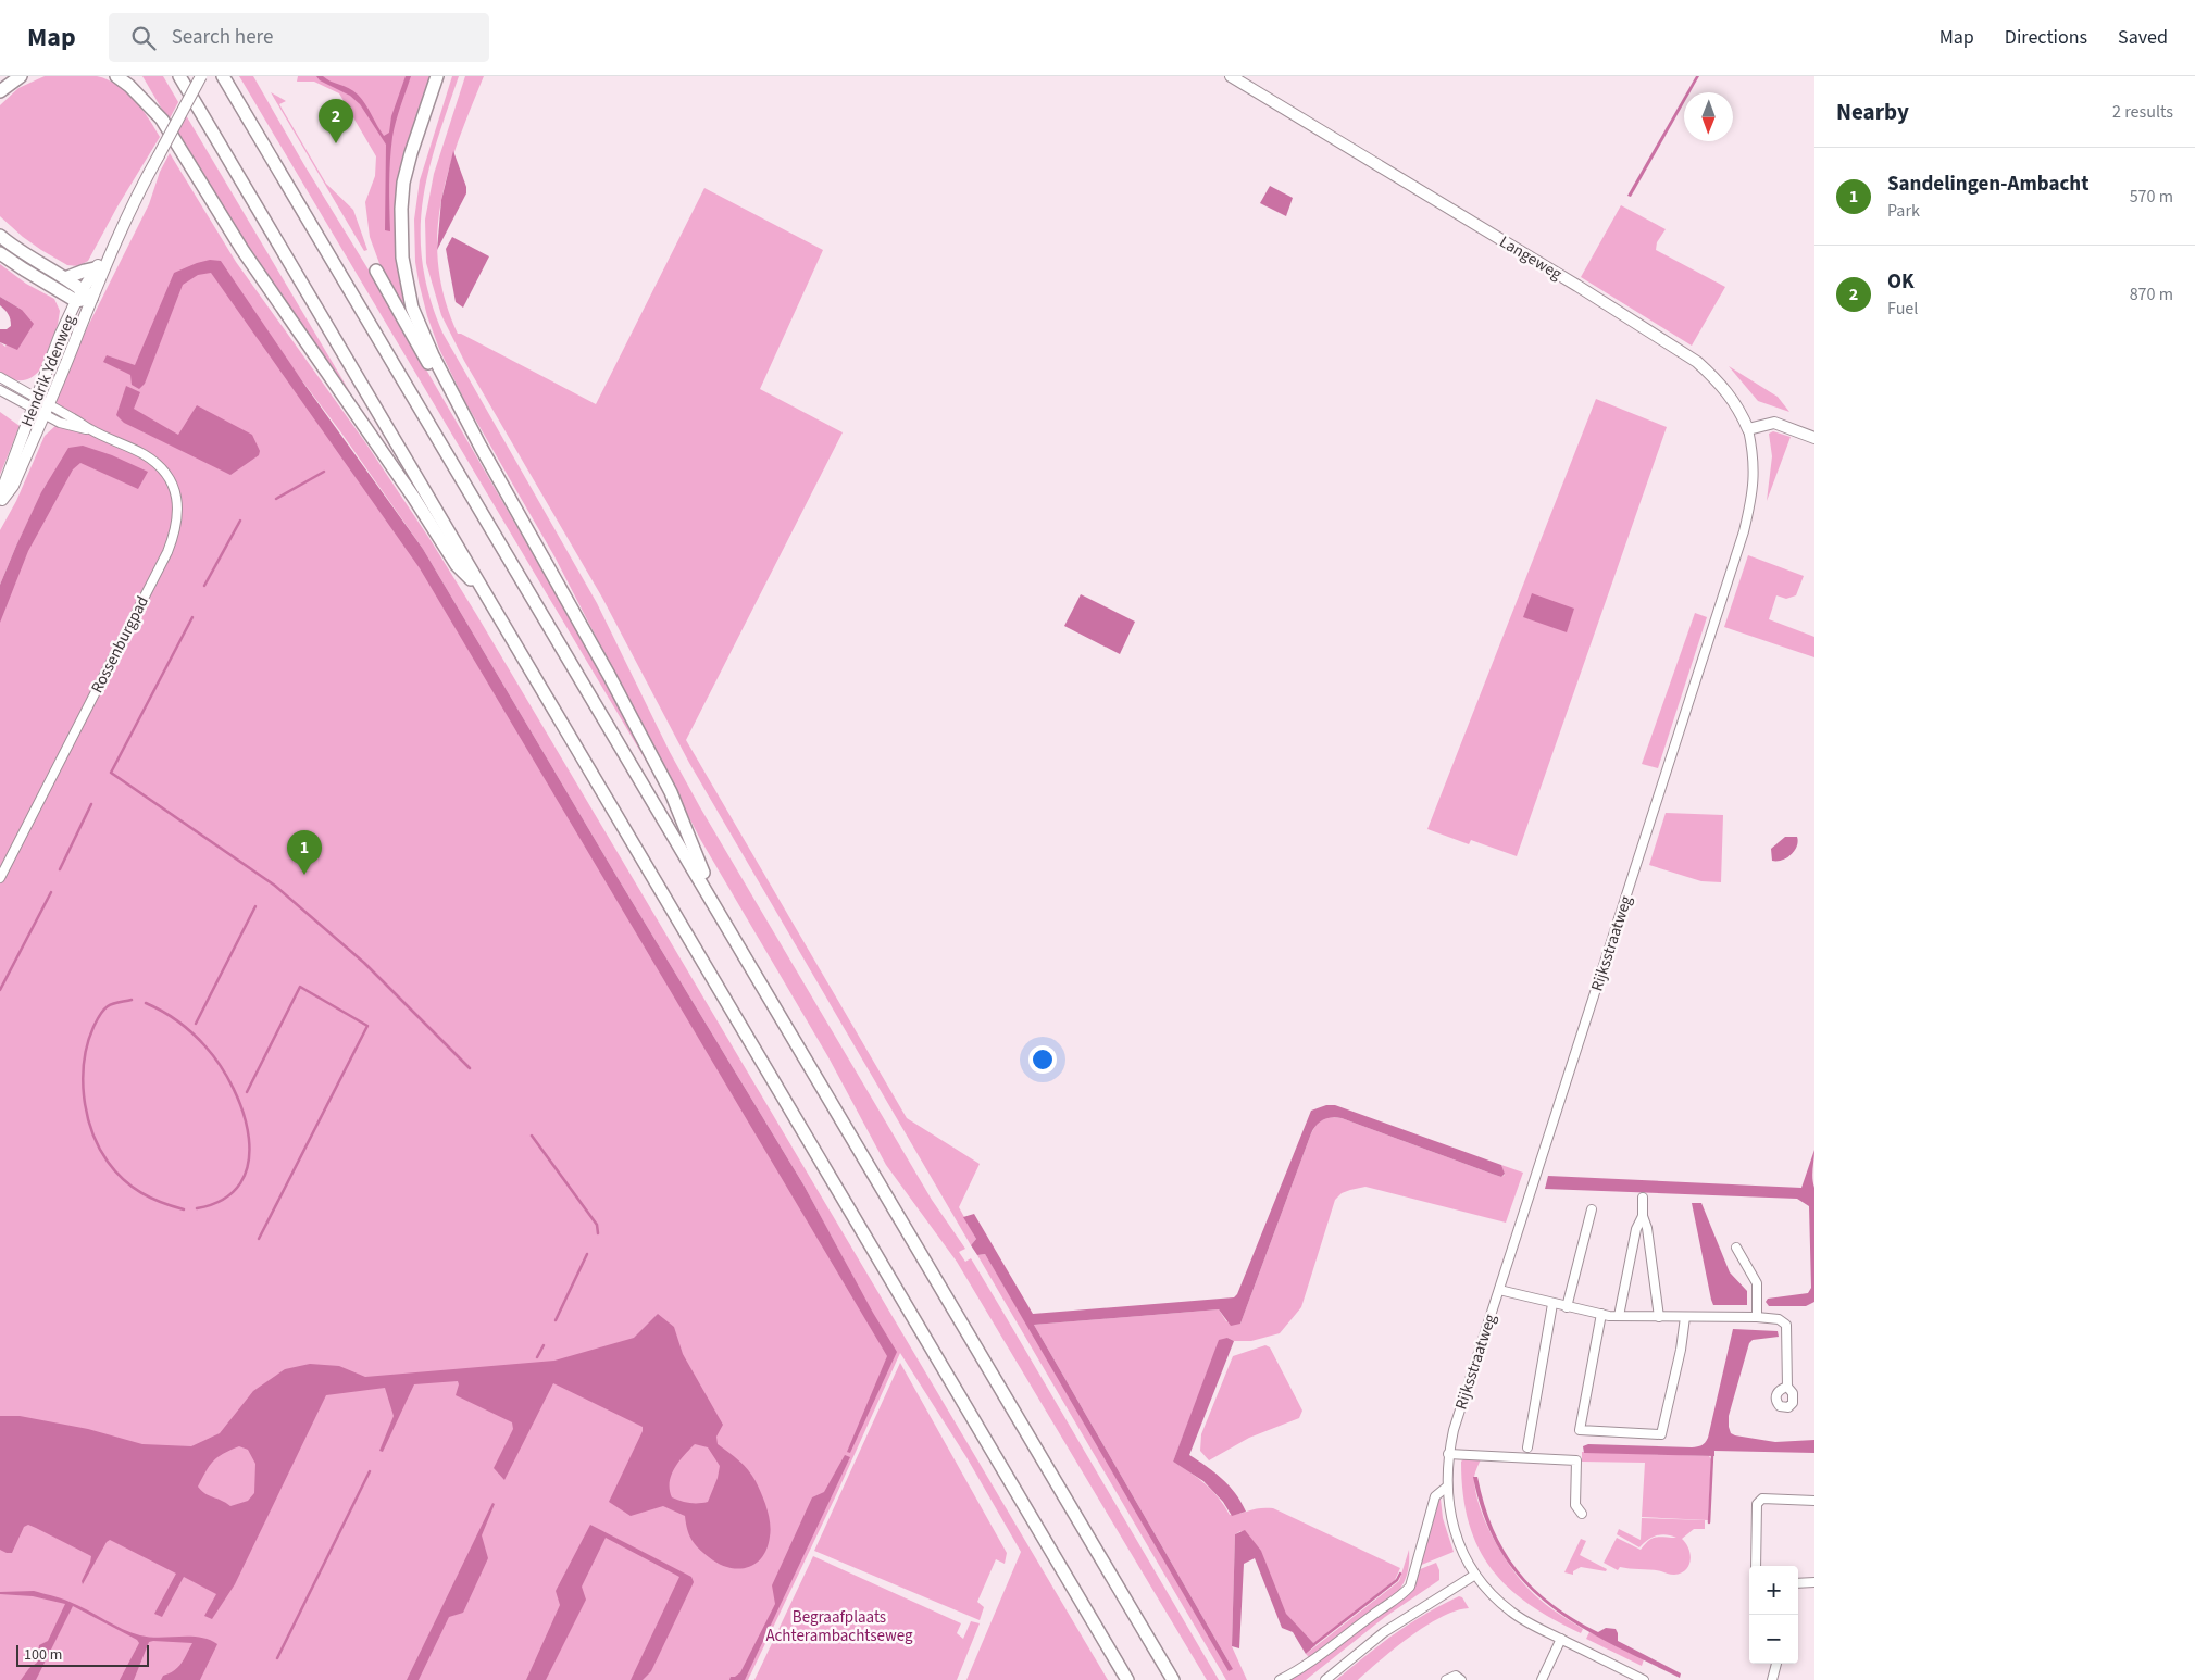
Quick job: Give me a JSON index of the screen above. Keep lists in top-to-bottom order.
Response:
{
  "streets": {
    "main road": ["Langeweg", "Hendrik Ydenweg"],
    "street": ["Rossenburgpad", "Rijksstraatweg"]
  },
  "crossings": [
    ["Langeweg", "Rijksstraatweg"],
    ["Hendrik Ydenweg", "Rossenburgpad"]
  ],
  "parks": ["Begraafplaats Achterambachtseweg"],
  "scale_bar": "100 m",
  "north": "bottom",
  "page": {
    "header": "Map",
    "search": "Search here",
    "nav": ["Map", "Directions", "Saved"],
    "heading": ["Nearby", "2 results"],
    "pins": ["2", "1"],
    "list": [
      {
        "mark": "1",
        "name": "Sandelingen-Ambacht",
        "note": "Park",
        "value": "570 m"
      },
      {
        "mark": "2",
        "name": "OK",
        "note": "Fuel",
        "value": "870 m"
      }
    ],
    "map_buttons": ["+", "−"],
    "scale": "100 m"
  }
}
